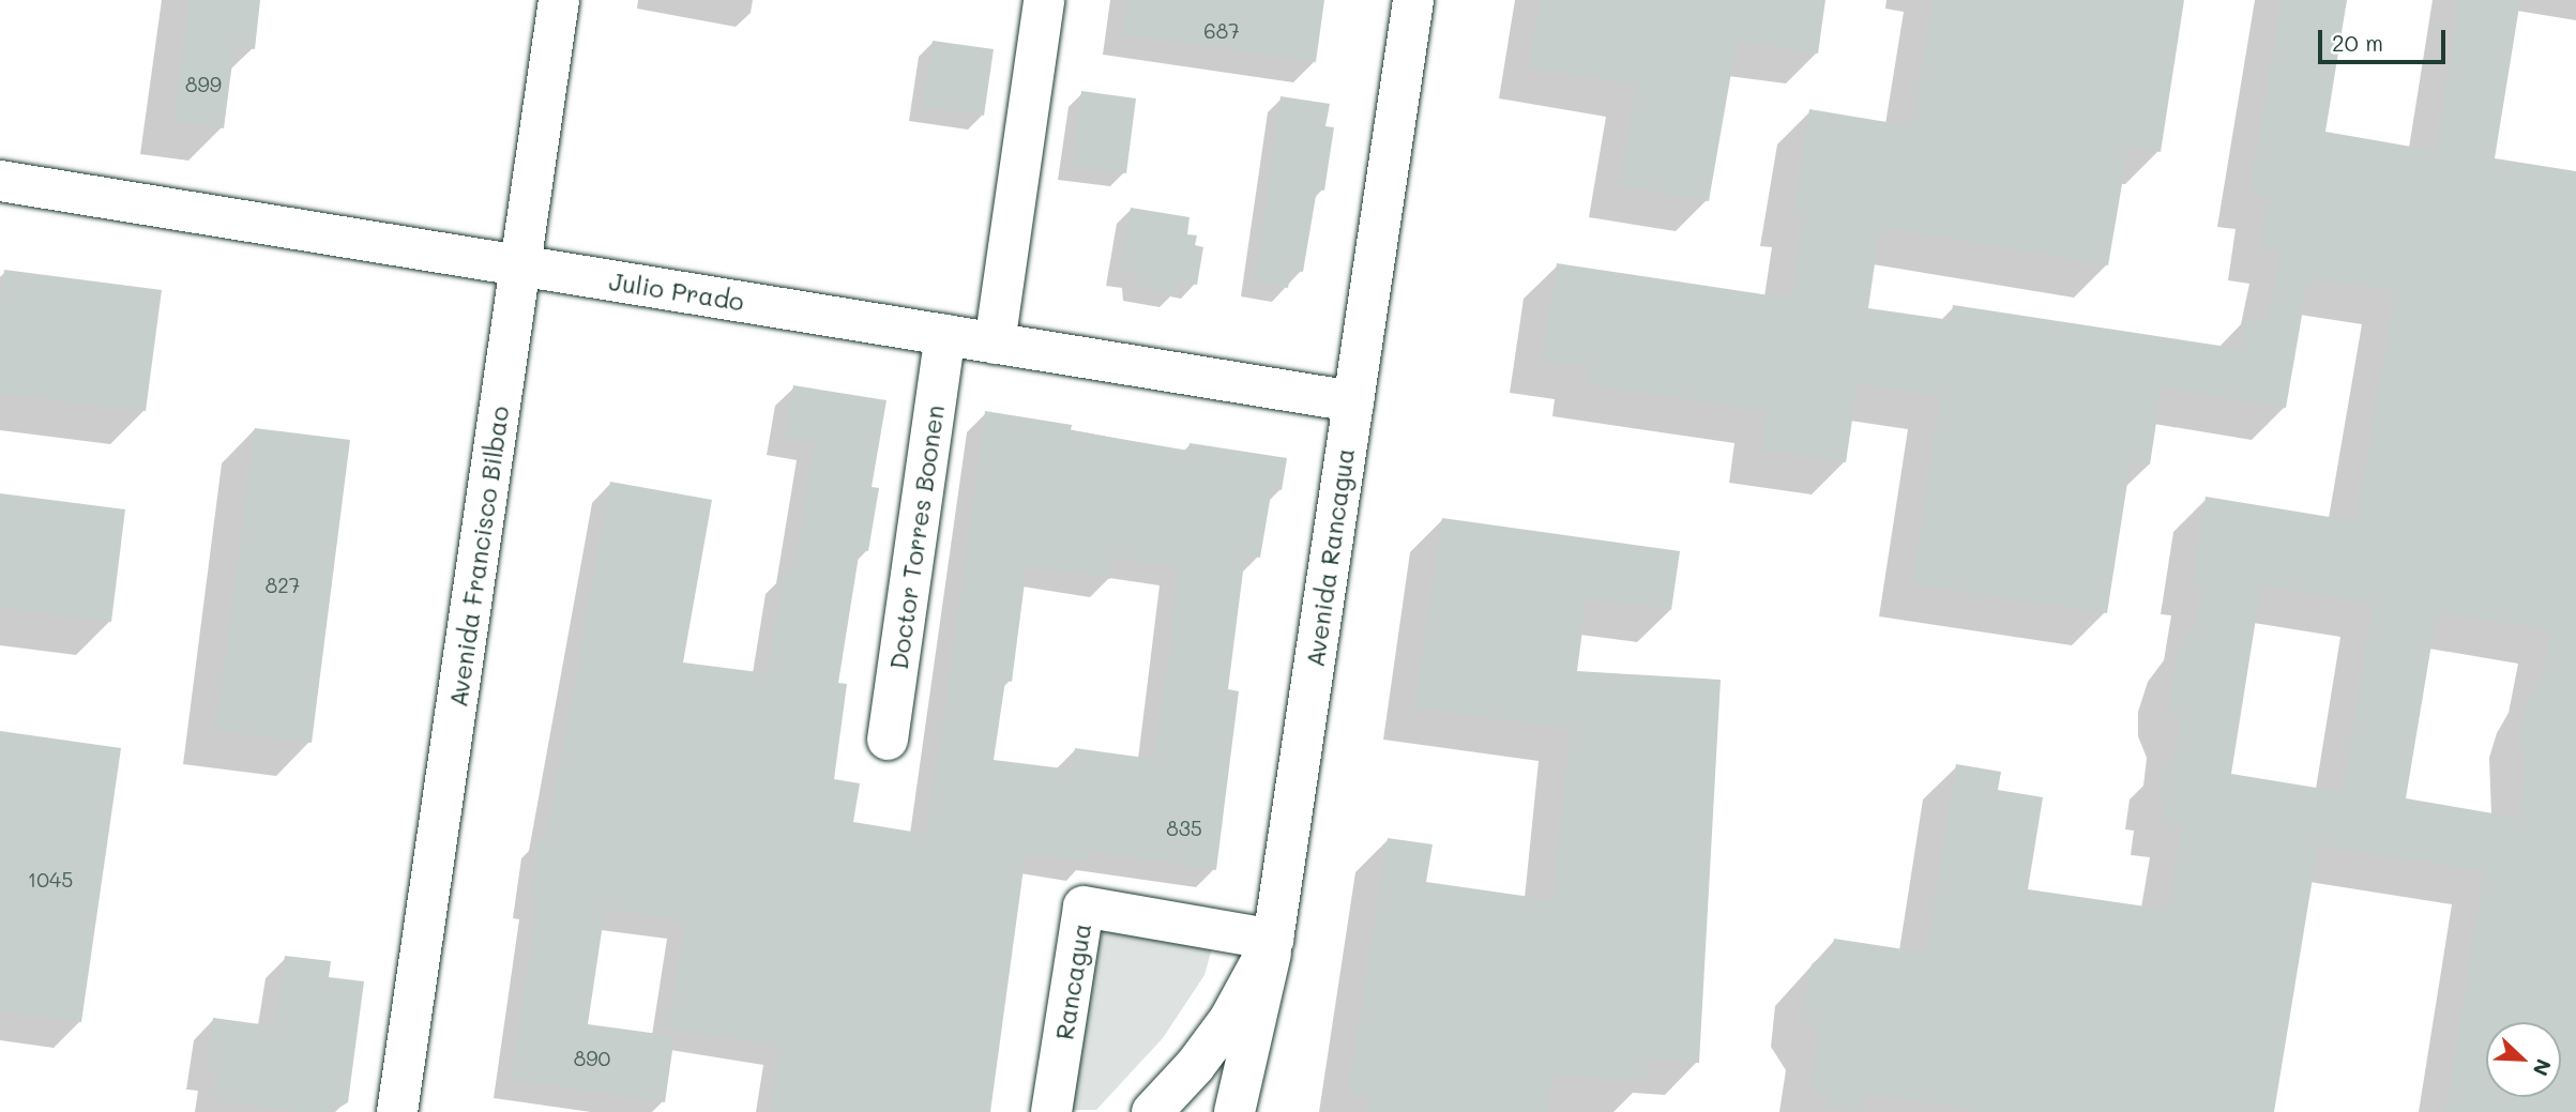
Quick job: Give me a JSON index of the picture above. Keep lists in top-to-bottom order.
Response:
{
  "streets": {
    "street": [
      "Julio Prado",
      "Doctor Torres Boonen",
      "Avenida Francisco Bilbao",
      "Avenida Rancagua",
      "Rancagua"
    ]
  },
  "crossings": [
    ["Julio Prado", "Doctor Torres Boonen"],
    ["Julio Prado", "Avenida Francisco Bilbao"],
    ["Julio Prado", "Avenida Rancagua"],
    ["Avenida Rancagua", "Rancagua"]
  ],
  "house_numbers": [
    "687",
    "899",
    "827",
    "835",
    "1045",
    "890"
  ],
  "scale_bar": "20 m",
  "north": "bottom right"
}
